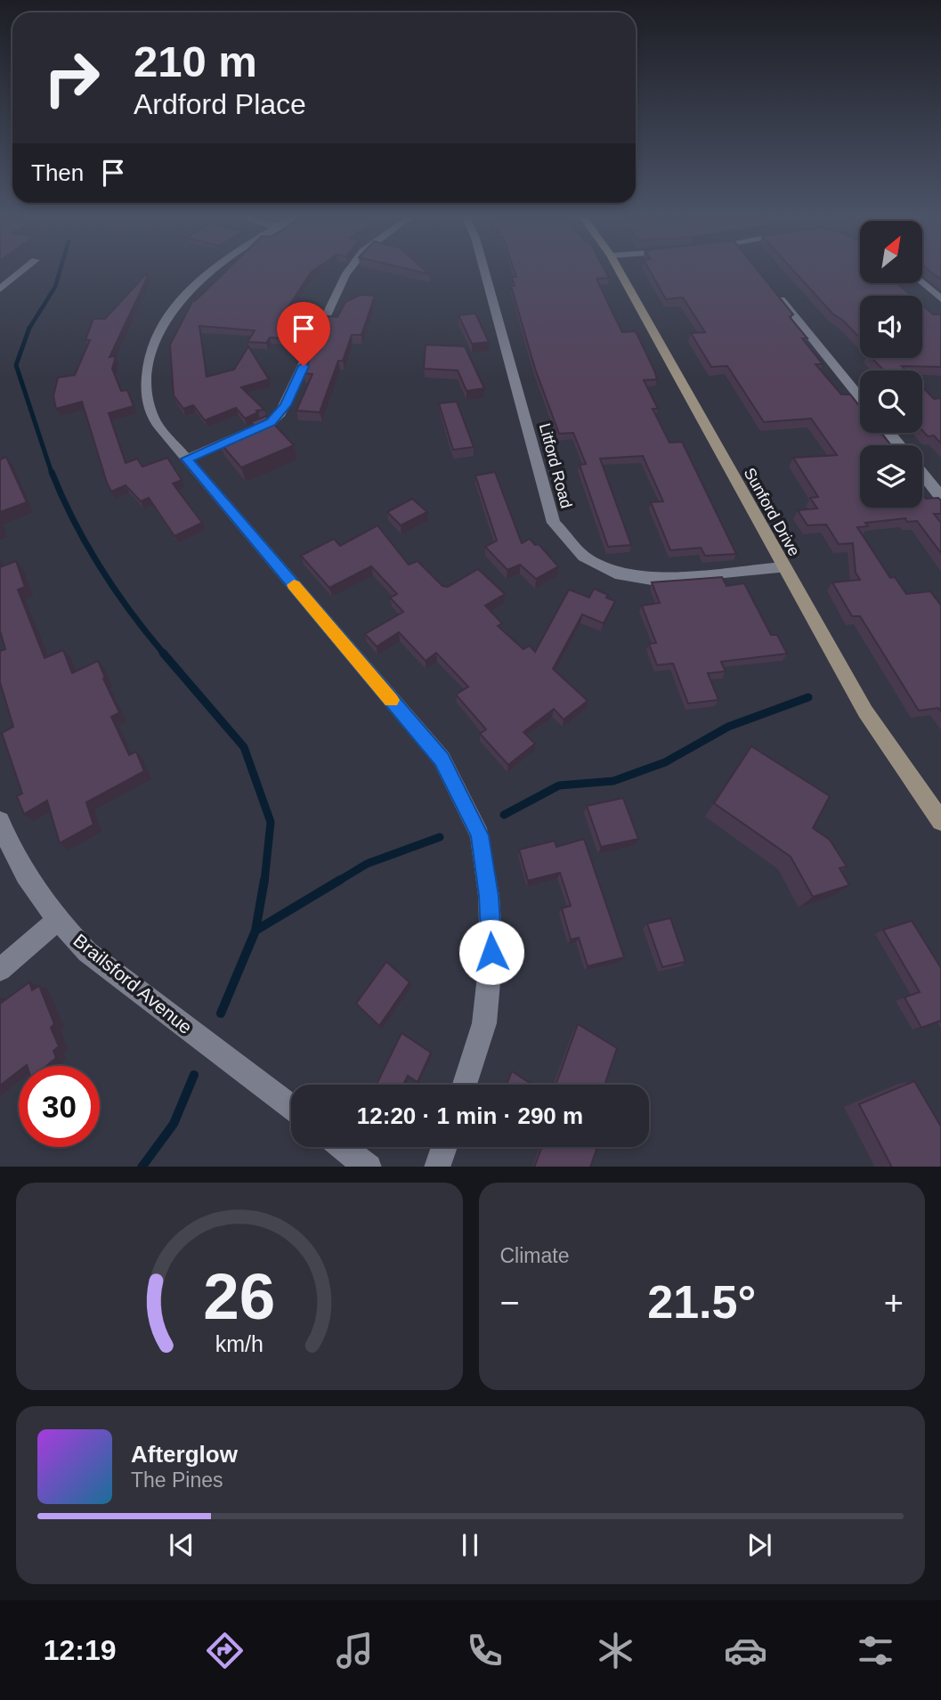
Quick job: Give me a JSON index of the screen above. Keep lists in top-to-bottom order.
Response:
{
  "streets": {
    "street": ["Litford Road", "Sunford Drive", "Brailsford Avenue"]
  },
  "crossings": [
    ["Litford Road", "Sunford Drive"]
  ],
  "north": "top right",
  "page": {
    "turn": ["210 m", "Ardford Place"],
    "then": "Then",
    "limit": "30",
    "trip": "12:20 · 1 min · 290 m",
    "tile": "Climate",
    "heat": ["−", "21.5°", "+"],
    "song": ["Afterglow", "The Pines"],
    "tabs": "12:19",
    "gauge": ["26", "km/h"]
  }
}
